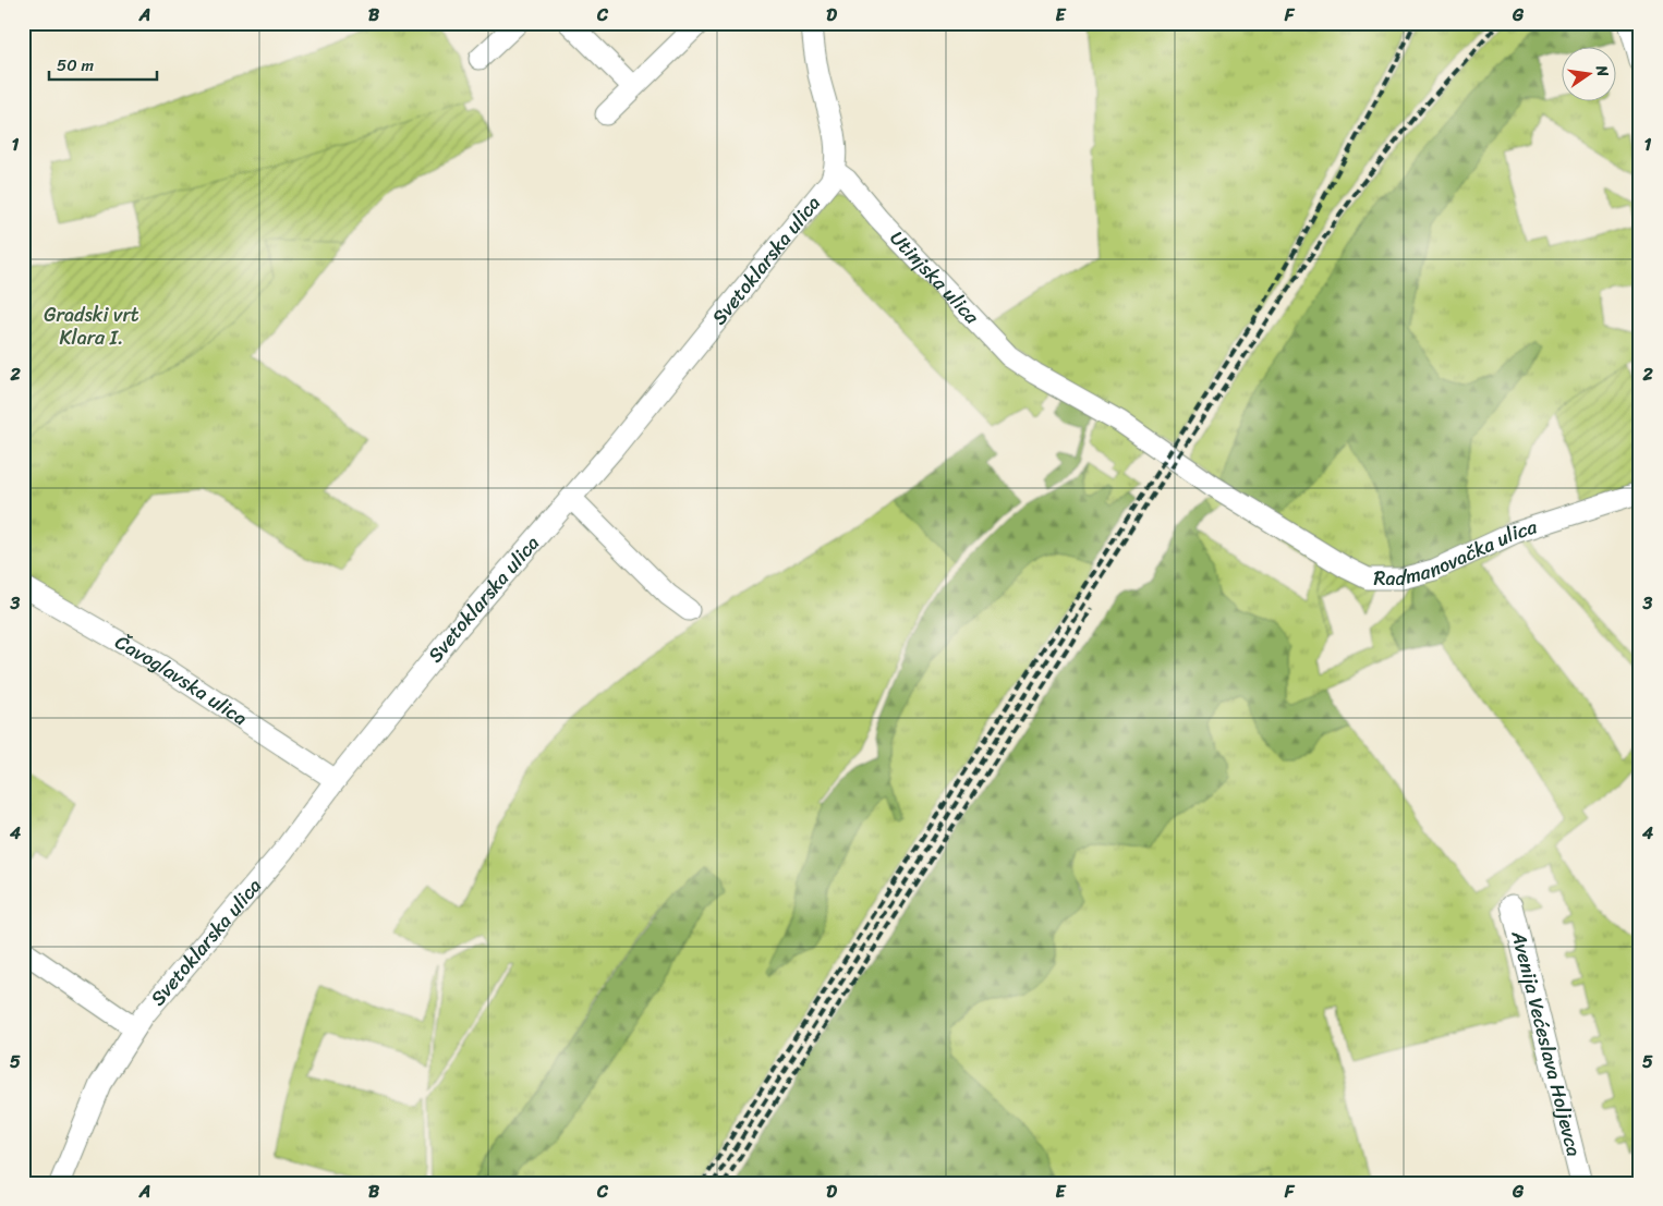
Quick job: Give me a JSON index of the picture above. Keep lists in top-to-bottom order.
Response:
{
  "streets": {
    "street": [
      "Svetoklarska ulica",
      "Utinjska ulica",
      "Radmanovačka ulica",
      "Čavoglavska ulica",
      "Avenija Većeslava Holjevca"
    ]
  },
  "crossings": [
    ["Svetoklarska ulica", "Utinjska ulica"],
    ["Svetoklarska ulica", "Čavoglavska ulica"],
    ["Utinjska ulica", "Radmanovačka ulica"]
  ],
  "parks": ["Gradski vrt Klara I."],
  "scale_bar": "50 m",
  "north": "right",
  "grid": {
    "columns": [
      "A",
      "B",
      "C",
      "D",
      "E",
      "F",
      "G"
    ],
    "rows": [
      "1",
      "2",
      "3",
      "4",
      "5"
    ]
  }
}
